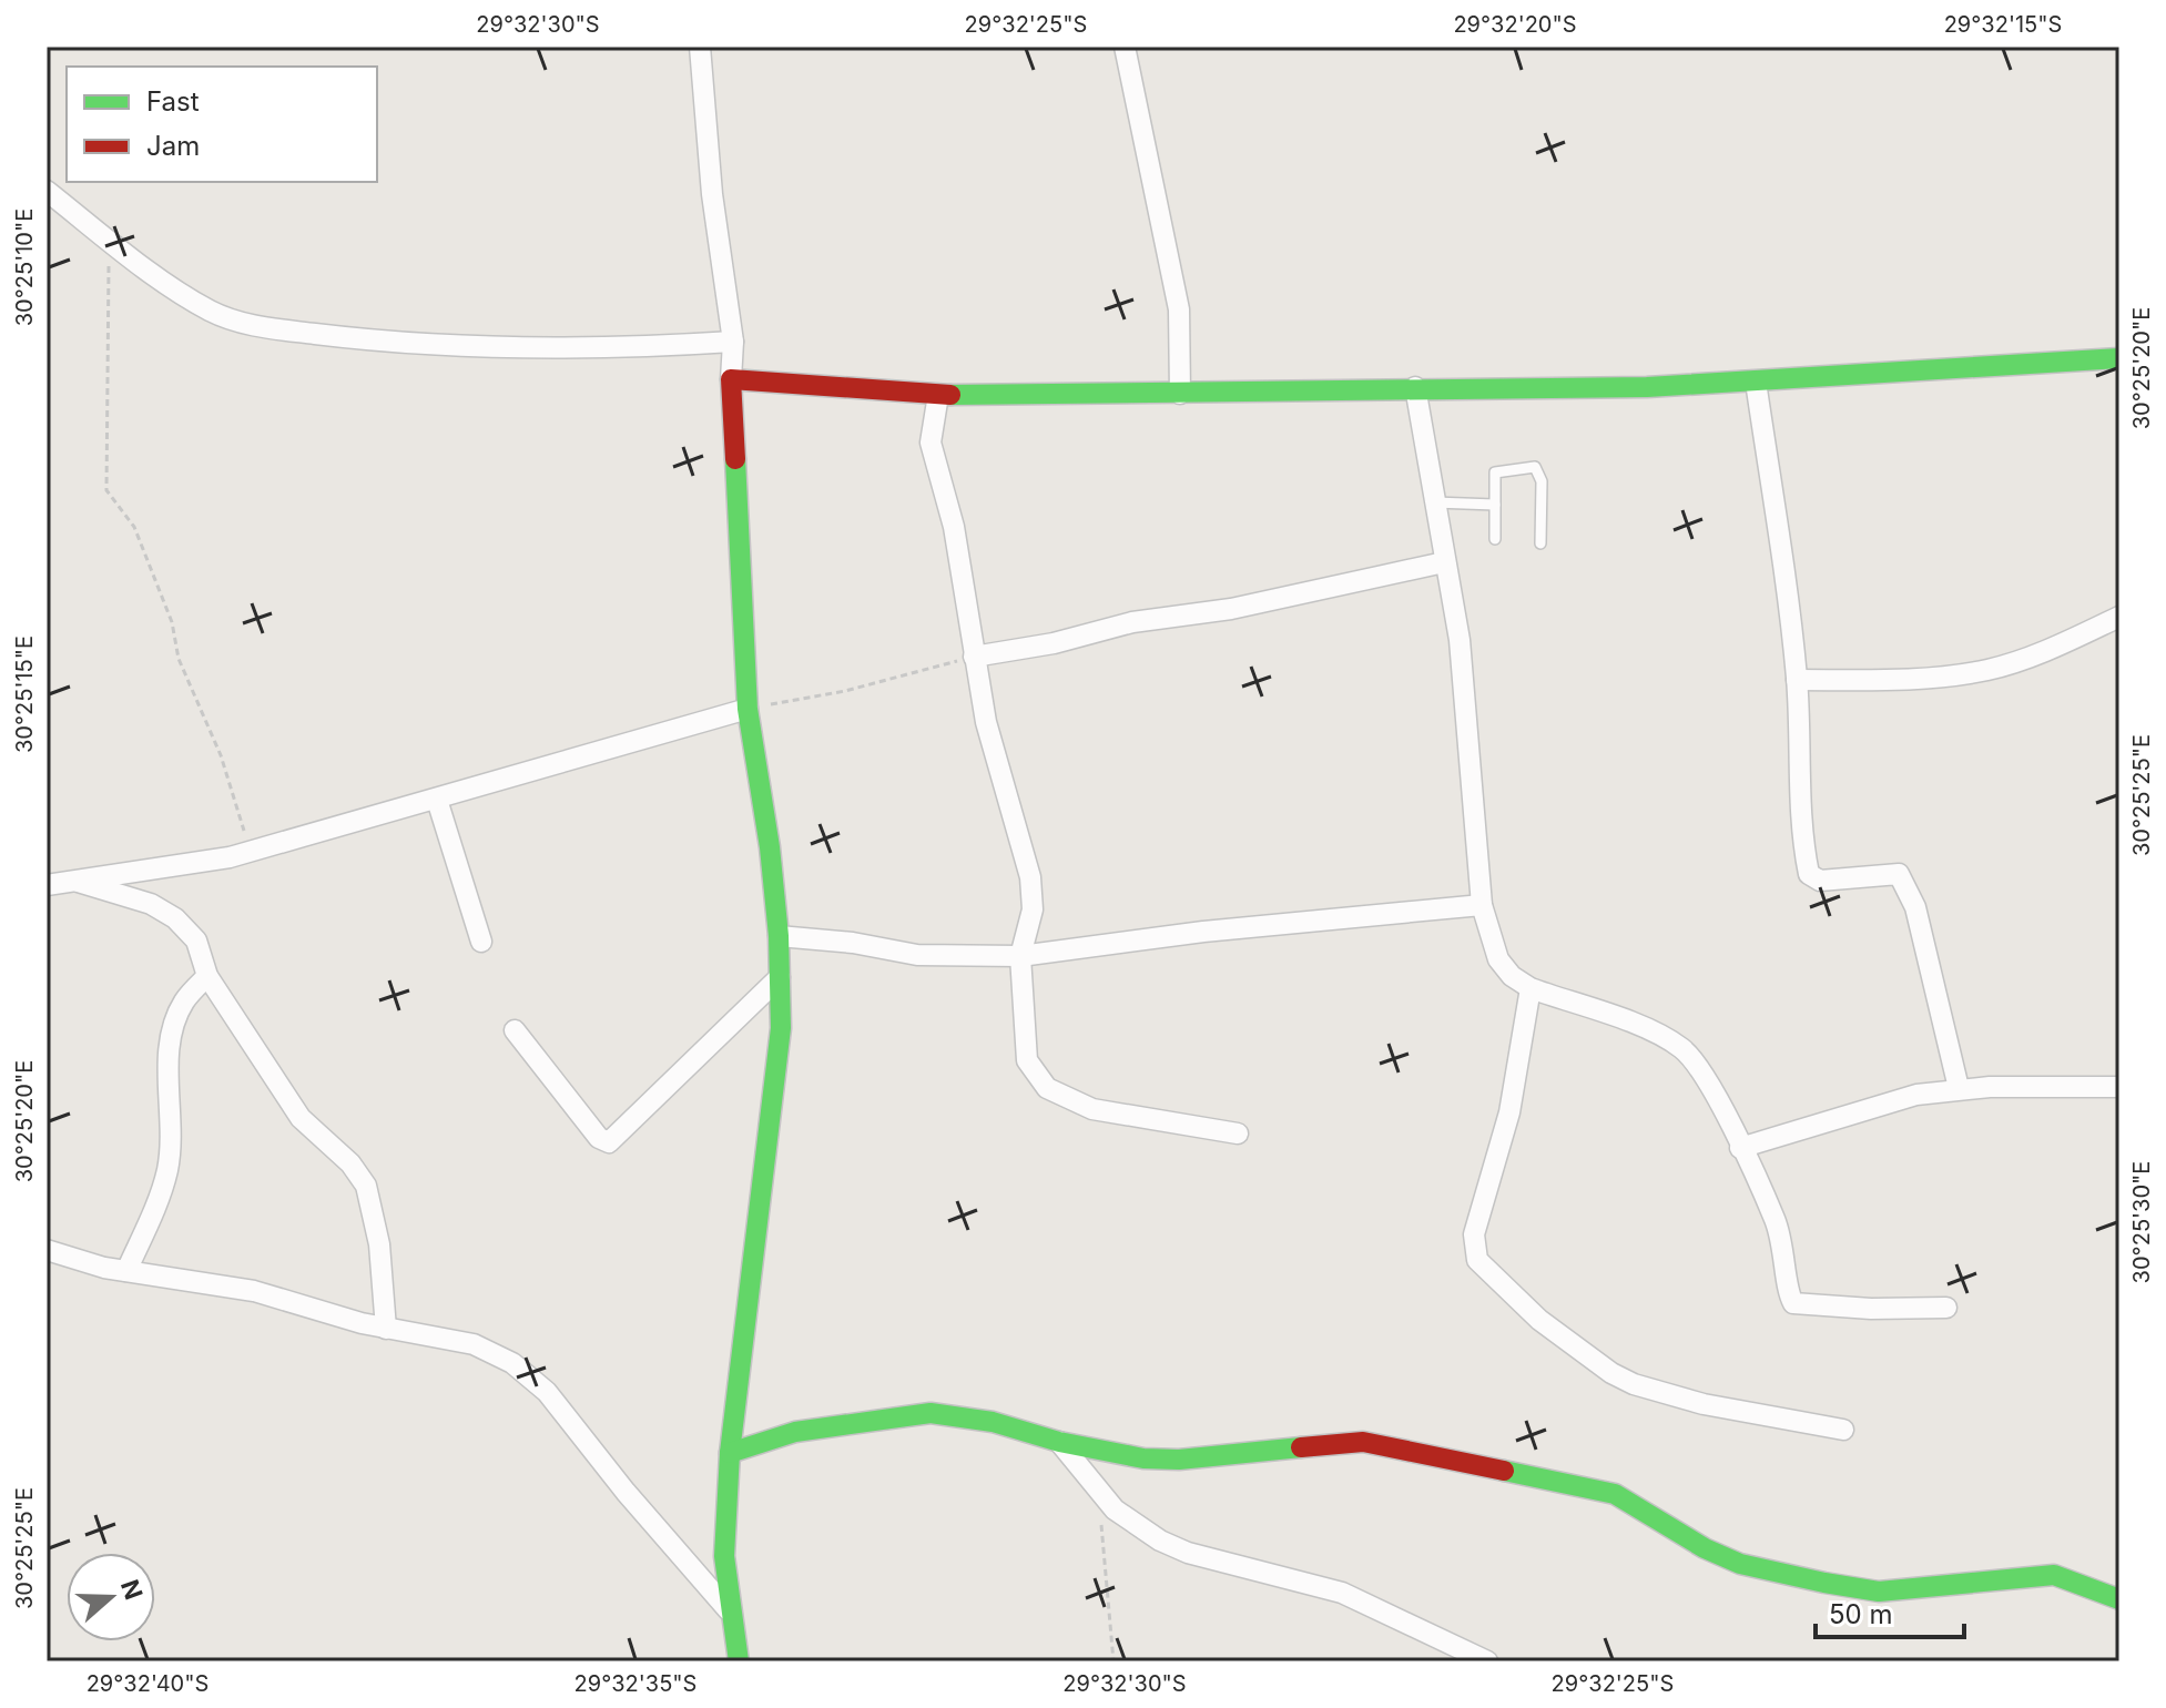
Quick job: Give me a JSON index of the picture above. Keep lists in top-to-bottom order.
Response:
{
  "legend": ["Fast", "Jam"],
  "scale_bar": "50 m",
  "north": "right",
  "coordinates": [
    "29°32'30\"S",
    "29°32'25\"S",
    "29°32'20\"S",
    "29°32'15\"S",
    "30°25'10\"E",
    "30°25'20\"E",
    "30°25'15\"E",
    "30°25'25\"E",
    "30°25'30\"E",
    "29°32'40\"S",
    "29°32'35\"S"
  ]
}
